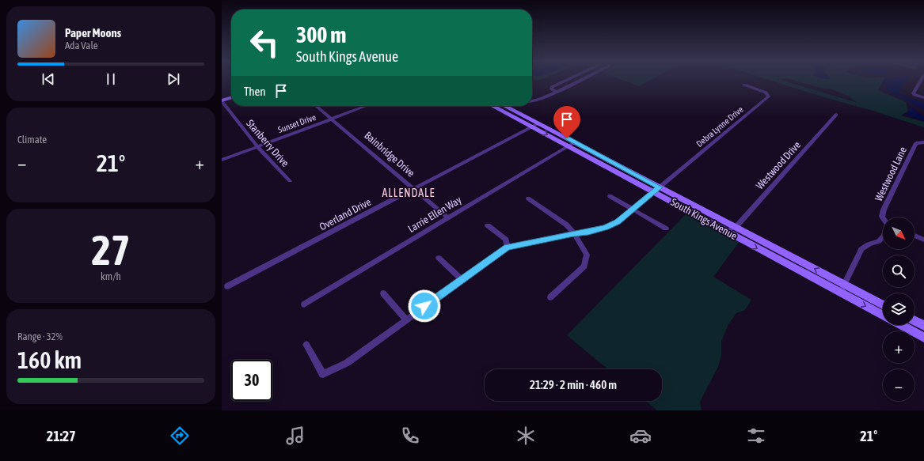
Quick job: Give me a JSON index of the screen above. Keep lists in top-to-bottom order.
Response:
{
  "streets": {
    "main road": ["South Kings Avenue"],
    "street": [
      "Sunset Drive",
      "Debra Lynne Drive",
      "Stanberry Drive",
      "Bainbridge Drive",
      "Westwood Drive",
      "Westwood Lane",
      "Overland Drive",
      "Larrie Ellen Way"
    ]
  },
  "crossings": [
    ["Sunset Drive", "Stanberry Drive"],
    ["Sunset Drive", "Bainbridge Drive"],
    ["Debra Lynne Drive", "South Kings Avenue"],
    ["Bainbridge Drive", "Overland Drive"],
    ["Bainbridge Drive", "Larrie Ellen Way"],
    ["Westwood Drive", "South Kings Avenue"],
    ["Westwood Lane", "South Kings Avenue"],
    ["Overland Drive", "South Kings Avenue"],
    ["Larrie Ellen Way", "South Kings Avenue"]
  ],
  "districts": ["ALLENDALE"],
  "north": "bottom right",
  "page": {
    "turn": ["300 m", "South Kings Avenue"],
    "song": ["Paper Moons", "Ada Vale"],
    "then": "Then",
    "tile": [
      "Climate",
      ["27", "km/h"],
      ["Range · 32%", "160 km"]
    ],
    "heat": ["−", "21°", "+"],
    "map_buttons": ["+", "−"],
    "limit": "30",
    "trip": "21:29 · 2 min · 460 m",
    "tabs": ["21:27", "21°"]
  }
}
